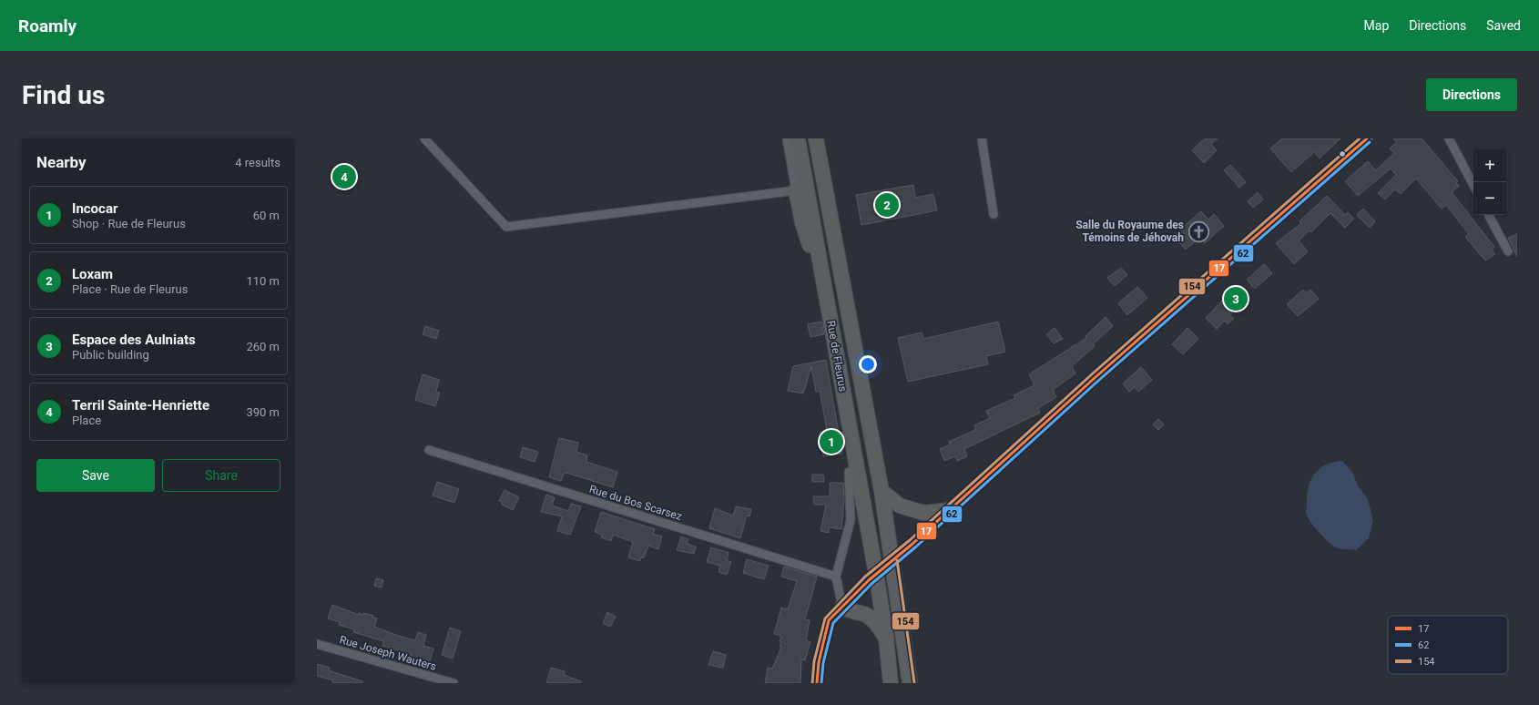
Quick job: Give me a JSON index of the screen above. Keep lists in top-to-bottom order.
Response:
{
  "streets": {
    "highway": ["Rue de Fleurus"],
    "street": ["Rue du Bos Scarsez", "Rue Joseph Wauters"]
  },
  "places": {
    "church": ["Salle du Royaume des Témoins de Jéhovah"]
  },
  "lines": ["transit line 17", "transit line 154", "transit line 62"],
  "legend": ["17", "62", "154"],
  "page": {
    "header": "Roamly",
    "nav": ["Map", "Directions", "Saved"],
    "buttons": [
      "Directions",
      ["Save", "Share"]
    ],
    "title": "Find us",
    "heading": ["Nearby", "4 results"],
    "map_buttons": ["+", "−"],
    "pins": [
      "4",
      "2",
      "3",
      "1"
    ],
    "list": [
      {
        "mark": "1",
        "name": "Incocar",
        "note": "Shop · Rue de Fleurus",
        "value": "60 m"
      },
      {
        "mark": "2",
        "name": "Loxam",
        "note": "Place · Rue de Fleurus",
        "value": "110 m"
      },
      {
        "mark": "3",
        "name": "Espace des Aulniats",
        "note": "Public building",
        "value": "260 m"
      },
      {
        "mark": "4",
        "name": "Terril Sainte-Henriette",
        "note": "Place",
        "value": "390 m"
      }
    ]
  }
}
